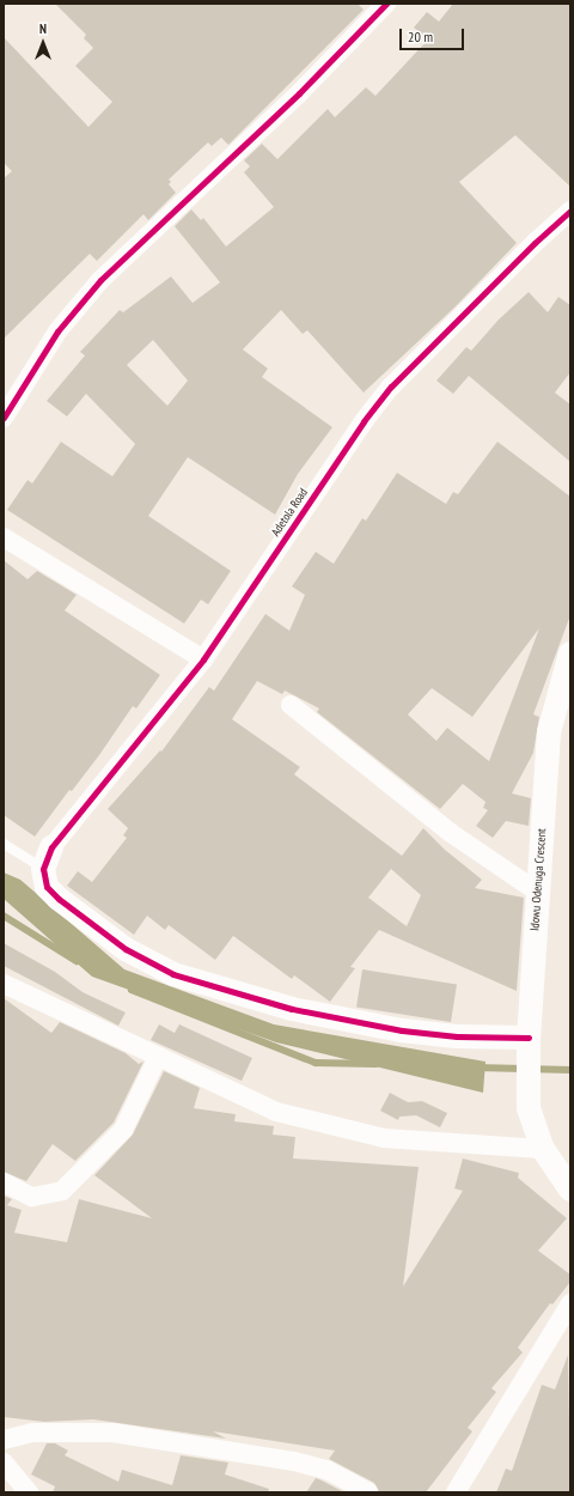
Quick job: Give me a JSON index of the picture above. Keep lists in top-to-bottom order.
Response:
{
  "streets": {
    "street": ["Adetola Road", "Idowu Odenuga Crescent"]
  },
  "scale_bar": "20 m",
  "north": "top"
}
